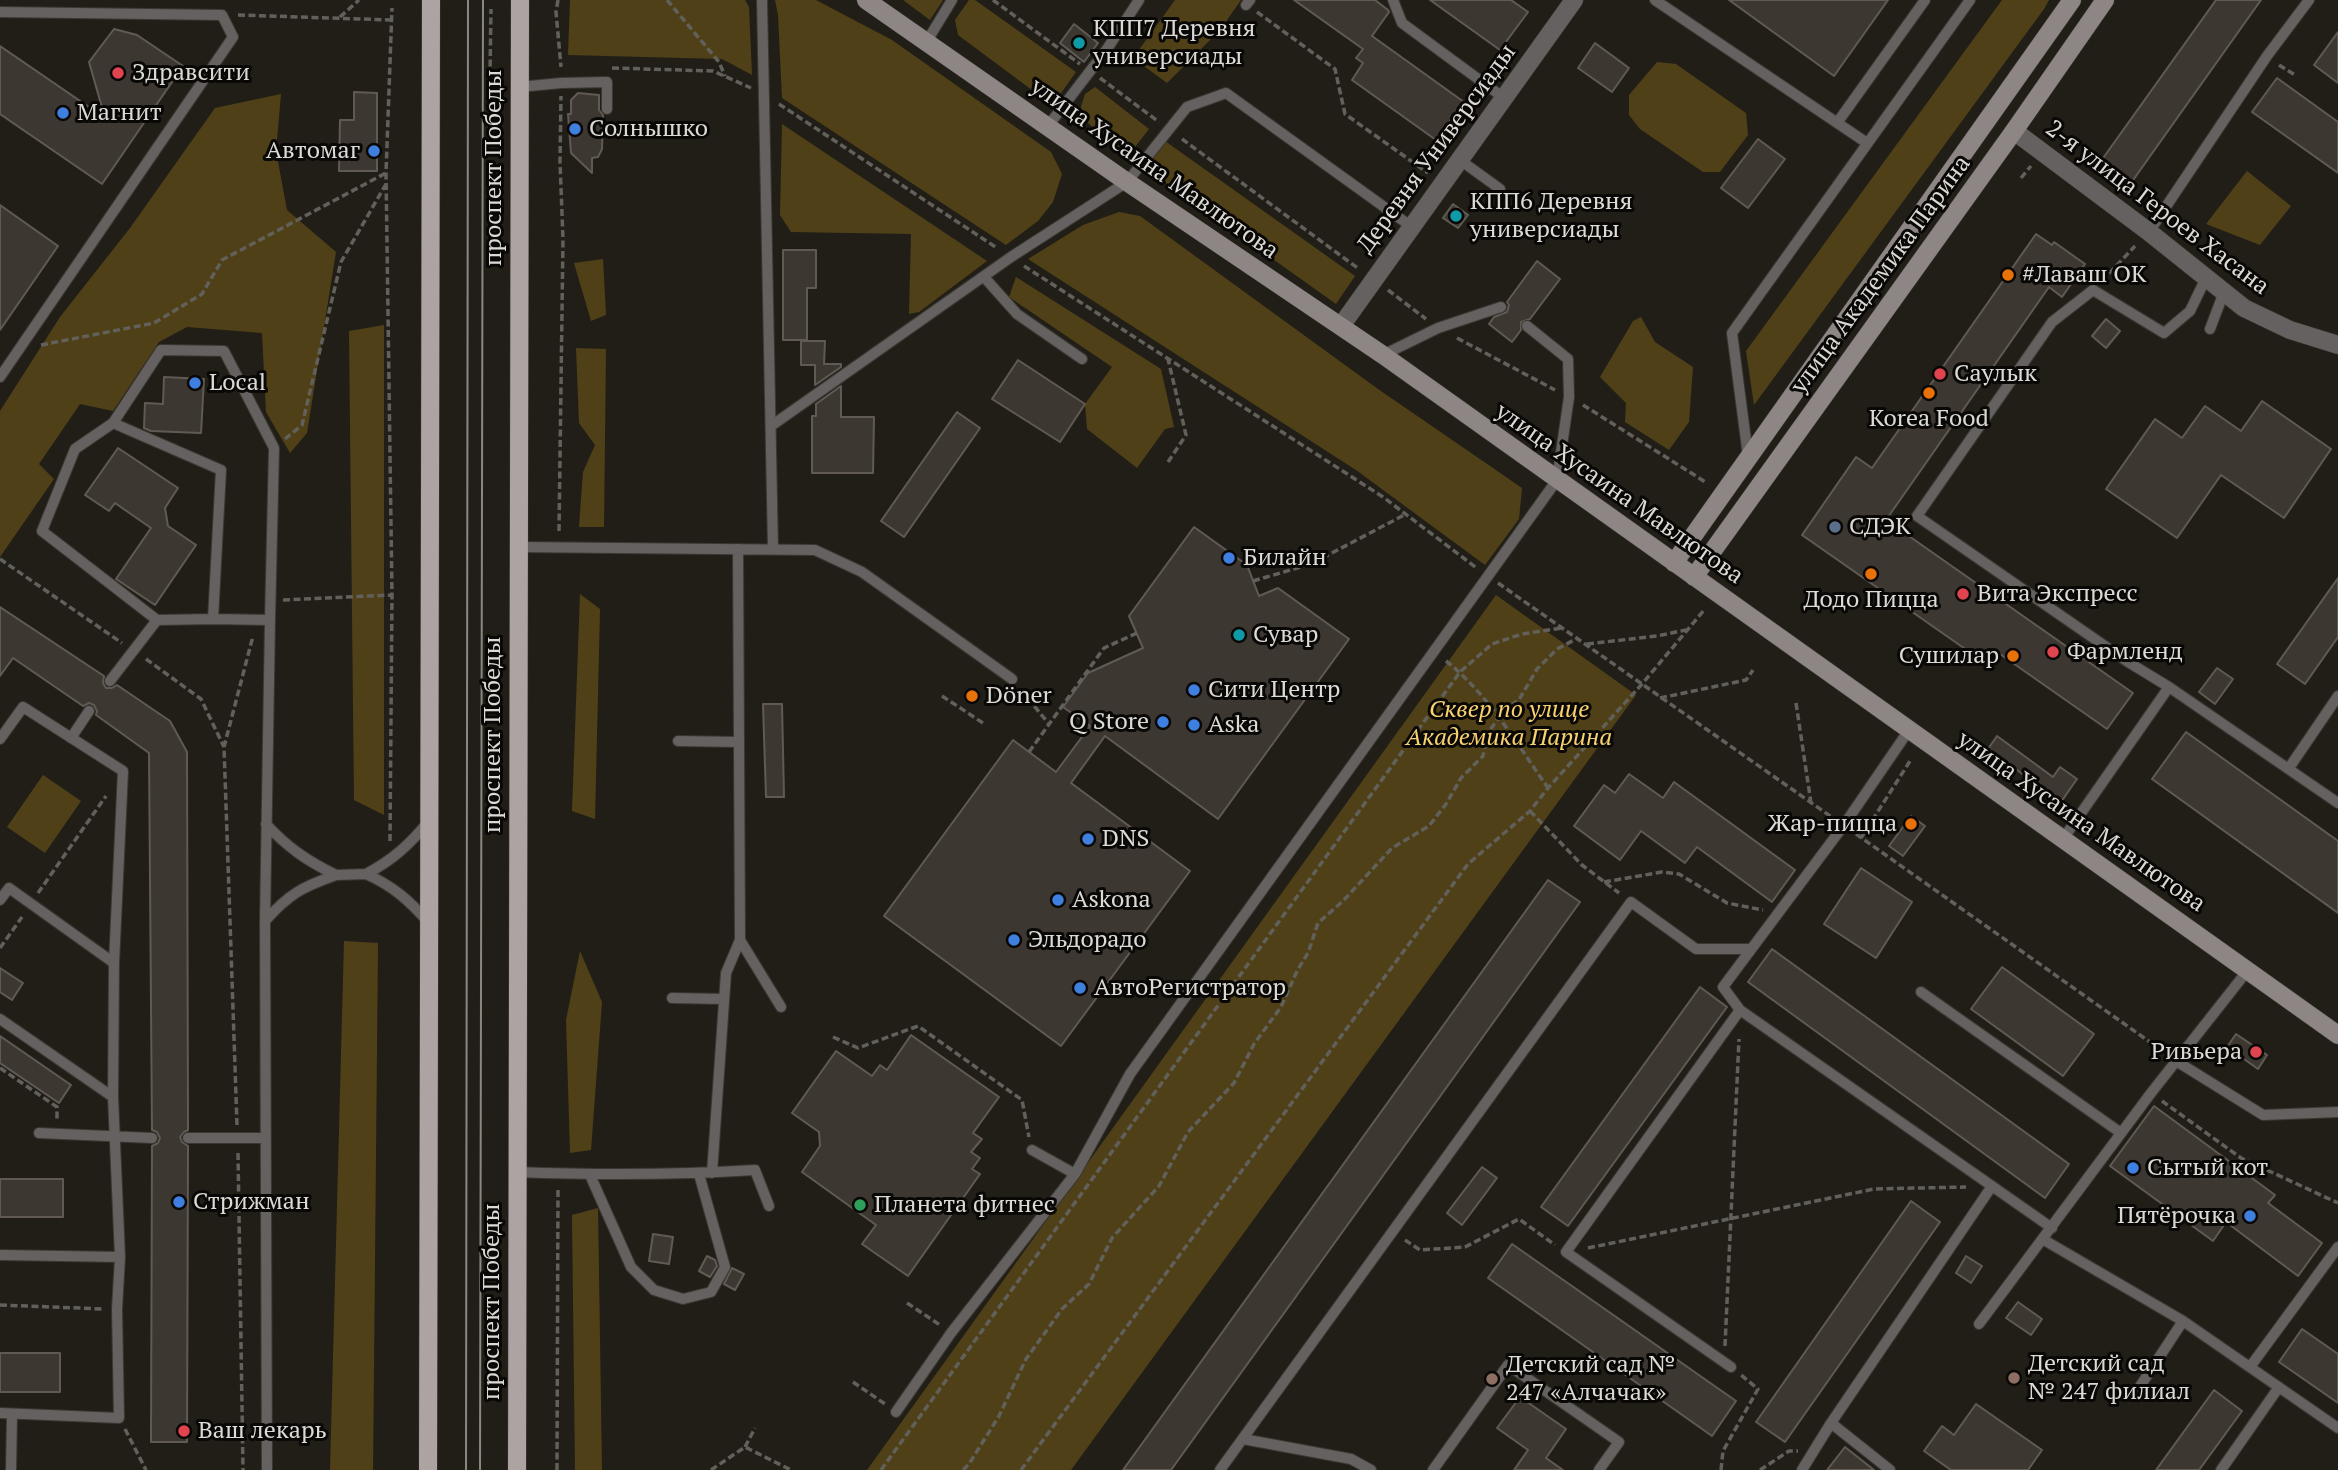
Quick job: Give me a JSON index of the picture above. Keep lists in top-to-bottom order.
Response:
{
  "streets": {
    "main road": ["проспект Победы"],
    "street": [
      "Деревня Универсиады",
      "улица Хусаина Мавлютова",
      "2-я улица Героев Хасана",
      "улица Академика Парина"
    ]
  },
  "crossings": [
    ["Деревня Универсиады", "улица Хусаина Мавлютова"],
    ["улица Хусаина Мавлютова", "улица Академика Парина"],
    ["2-я улица Героев Хасана", "улица Академика Парина"]
  ],
  "parks": ["Сквер по улице Академика Парина"],
  "places": [
    "КПП7 Деревня универсиады",
    "Здравсити",
    "Магнит",
    "Солнышко",
    "Автомаг",
    "КПП6 Деревня универсиады",
    "#Лаваш ОК",
    "Саулык",
    "Local",
    "Korea Food",
    "СДЭК",
    "Билайн",
    "Додо Пицца",
    "Вита Экспресс",
    "Сувар",
    "Фармленд",
    "Сушилар",
    "Сити Центр",
    "Döner",
    "Q Store",
    "Aska",
    "Жар-пицца",
    "DNS",
    "Askona",
    "Эльдорадо",
    "АвтоРегистратор",
    "Ривьера",
    "Сытый кот",
    "Стрижман",
    "Планета фитнес",
    "Пятёрочка",
    "Детский сад № 247 филиал",
    "Детский сад № 247 «Алчачак»",
    "Ваш лекарь"
  ]
}
